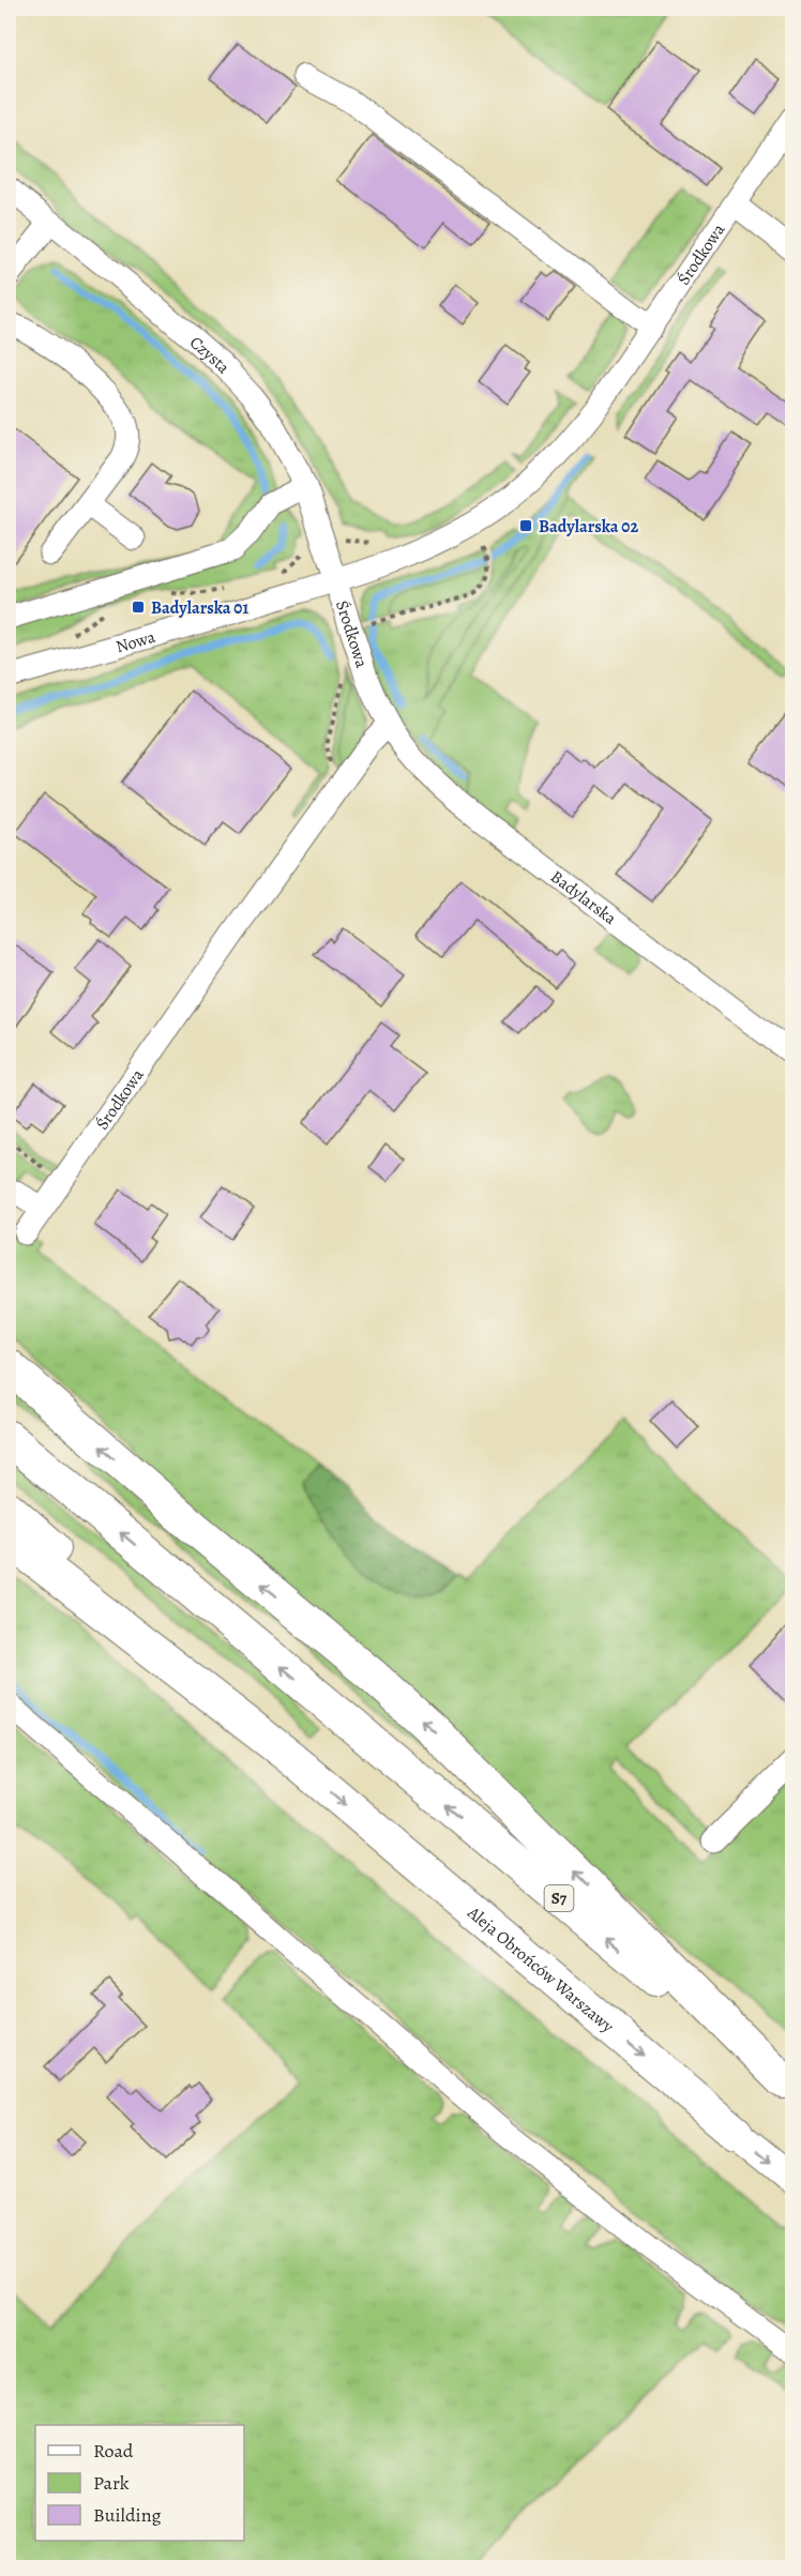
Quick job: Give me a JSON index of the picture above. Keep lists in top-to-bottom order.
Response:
{
  "streets": {
    "highway": ["S7", "Aleja Obrońców Warszawy"],
    "street": [
      "Środkowa",
      "Czysta",
      "Nowa",
      "Badylarska"
    ]
  },
  "crossings": [
    ["Środkowa", "Czysta"],
    ["Środkowa", "Nowa"],
    ["Środkowa", "Badylarska"],
    ["Czysta", "Nowa"]
  ],
  "places": {
    "transit": ["Badylarska 02", "Badylarska 01"]
  },
  "legend": ["Road", "Park", "Building"]
}
